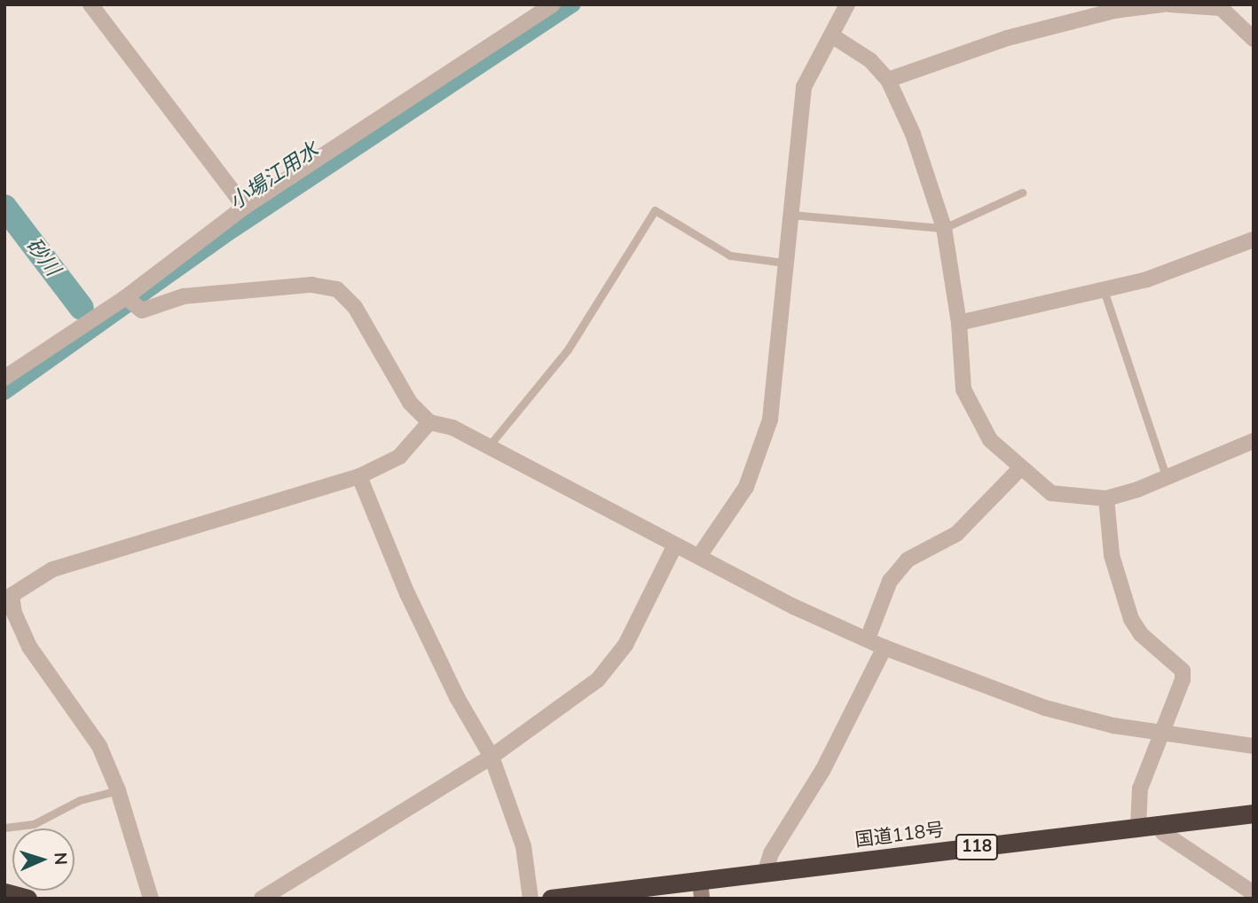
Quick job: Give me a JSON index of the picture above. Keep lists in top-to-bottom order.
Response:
{
  "streets": {
    "highway": ["国道118号", "118"]
  },
  "water": ["小場江用水", "砂川"],
  "north": "right"
}
